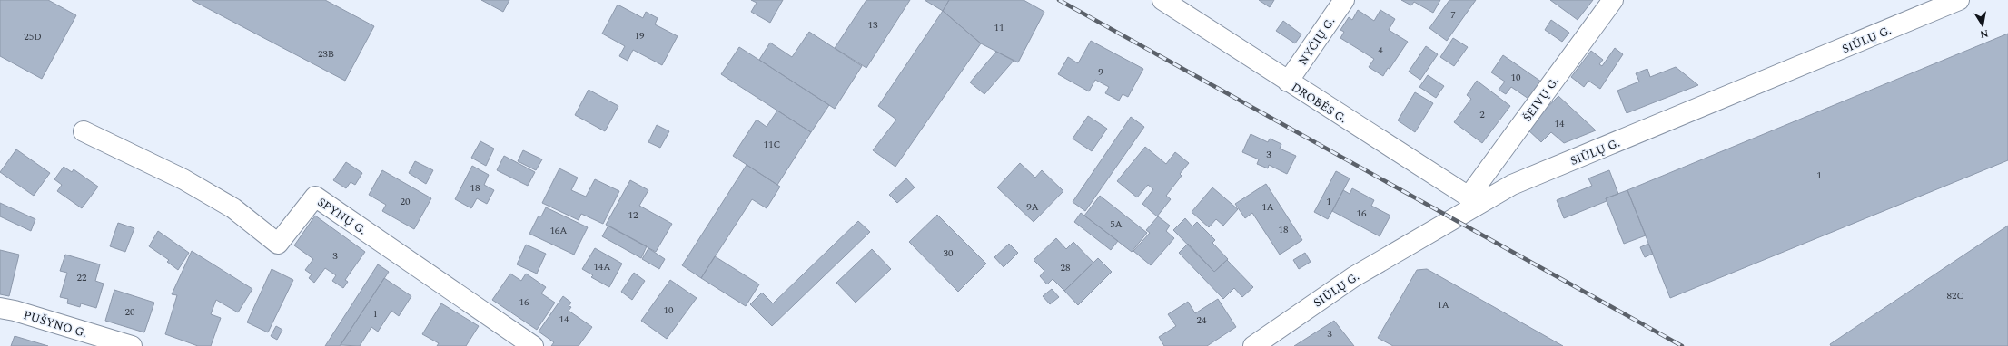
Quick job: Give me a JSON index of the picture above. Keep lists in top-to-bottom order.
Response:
{
  "streets": {
    "street": [
      "SIŪLŲ G.",
      "NYČIŲ G.",
      "ŠEIVŲ G.",
      "DROBĖS G.",
      "SPYNŲ G.",
      "PUŠYNO G."
    ]
  },
  "crossings": [
    ["SIŪLŲ G.", "ŠEIVŲ G."],
    ["SIŪLŲ G.", "DROBĖS G."],
    ["NYČIŲ G.", "DROBĖS G."],
    ["ŠEIVŲ G.", "DROBĖS G."]
  ],
  "house_numbers": [
    "7",
    "13",
    "11",
    "19",
    "25D",
    "4",
    "23B",
    "9",
    "10",
    "2",
    "14",
    "11C",
    "3",
    "1",
    "18",
    "20",
    "1",
    "9A",
    "1A",
    "16",
    "12",
    "5A",
    "18",
    "16A",
    "30",
    "3",
    "14A",
    "28",
    "22",
    "82C",
    "16",
    "1A",
    "10",
    "20",
    "1",
    "14",
    "24",
    "3"
  ],
  "north": "bottom"
}
